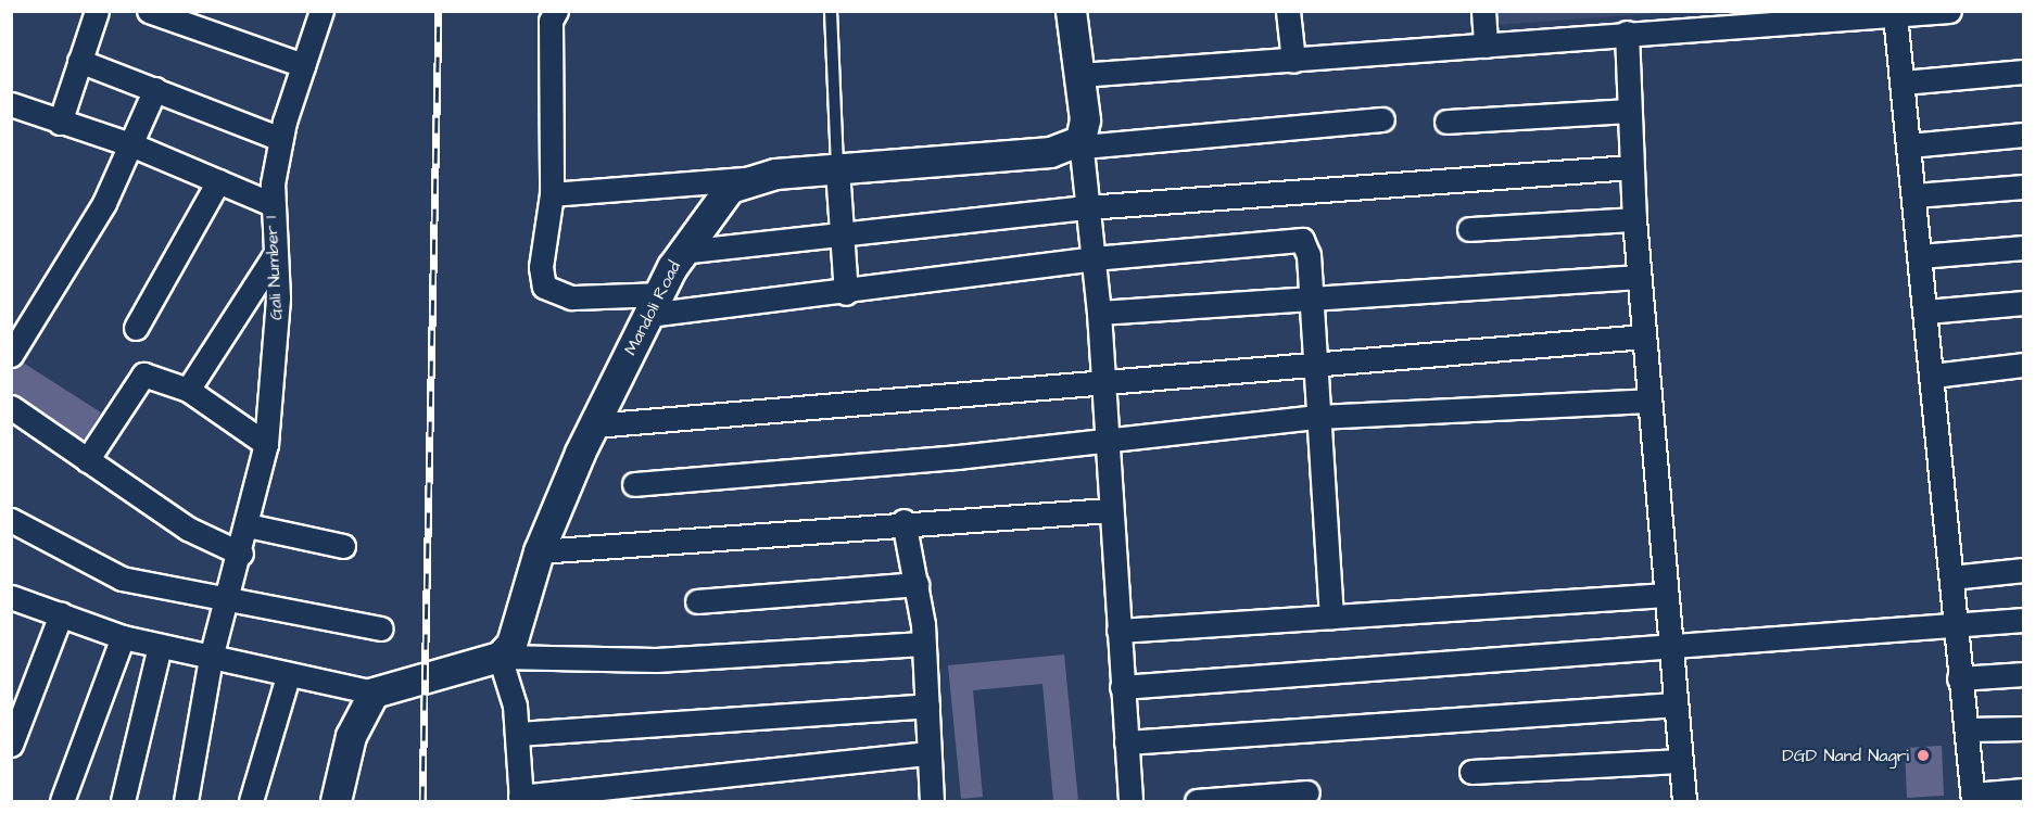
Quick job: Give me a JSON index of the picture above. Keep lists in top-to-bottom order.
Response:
{
  "streets": {
    "street": ["Gali Number 1", "Mandoli Road"]
  },
  "places": ["DGD Nand Nagri"]
}
